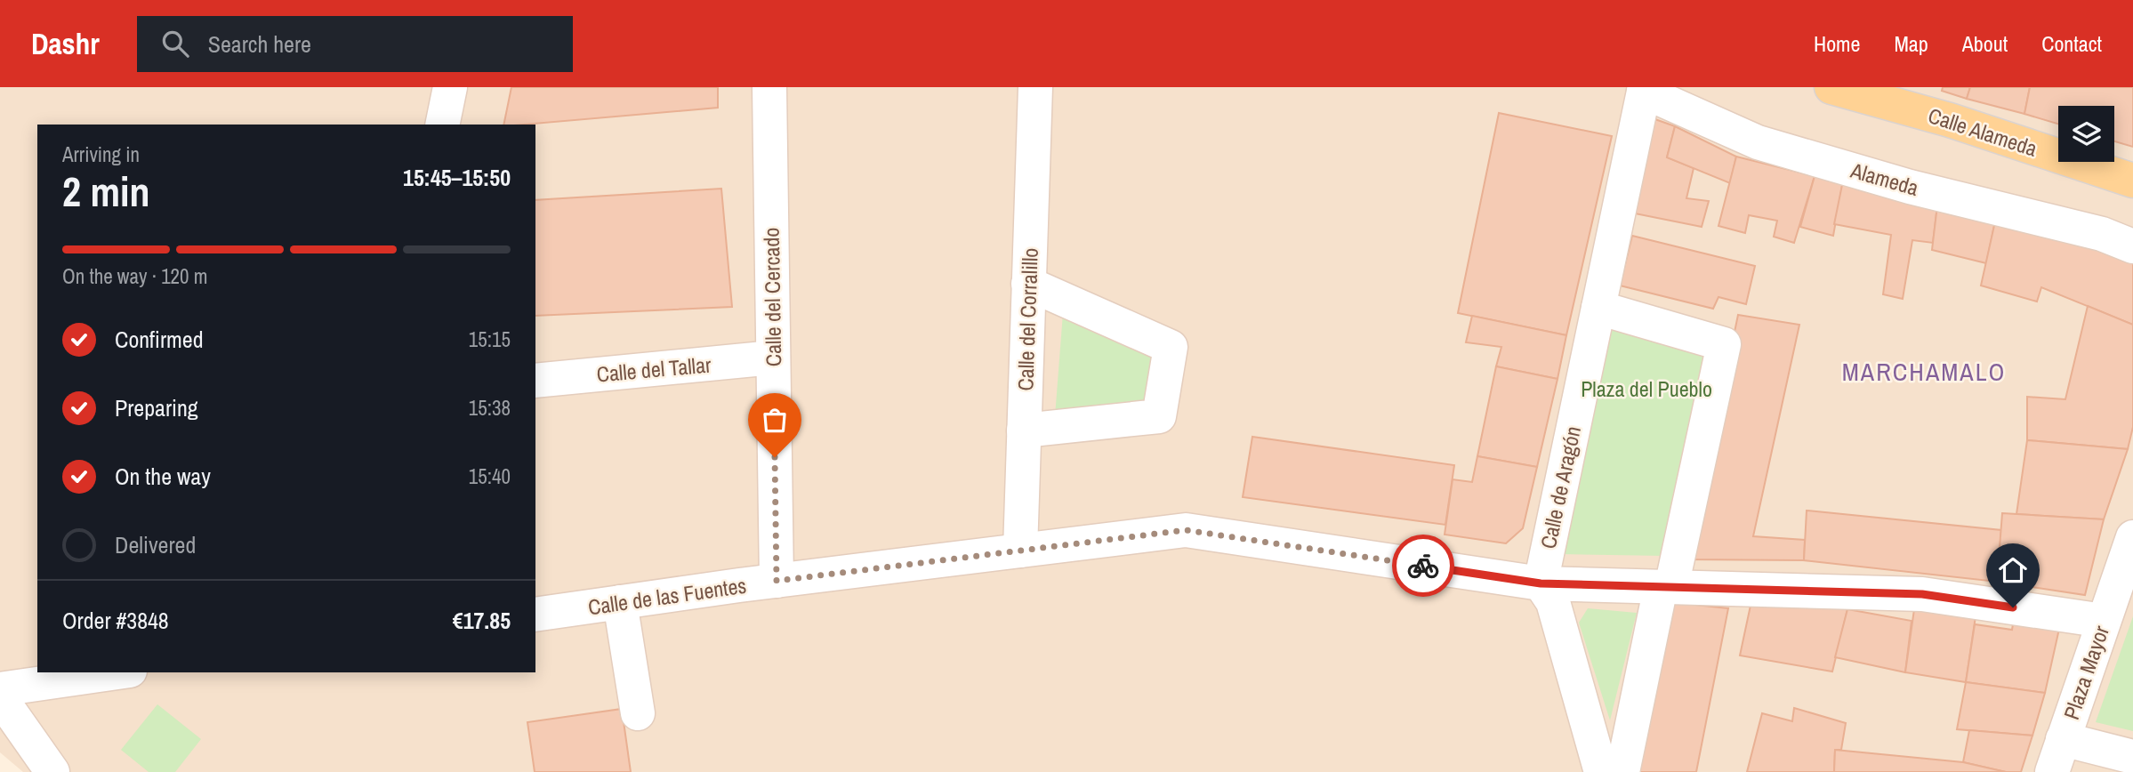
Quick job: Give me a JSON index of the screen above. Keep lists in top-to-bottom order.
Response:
{
  "streets": {
    "main road": ["Calle Alameda"],
    "street": [
      "Alameda",
      "Calle del Cercado",
      "Calle del Corralillo",
      "Calle del Tallar",
      "Calle de Aragón",
      "Calle de las Fuentes",
      "Plaza Mayor"
    ]
  },
  "crossings": [
    ["Alameda", "Calle de Aragón"],
    ["Calle del Cercado", "Calle del Tallar"],
    ["Calle del Cercado", "Calle de las Fuentes"],
    ["Calle del Corralillo", "Calle de las Fuentes"],
    ["Calle de Aragón", "Calle de las Fuentes"],
    ["Calle de las Fuentes", "Plaza Mayor"]
  ],
  "districts": ["MARCHAMALO"],
  "parks": ["Plaza del Pueblo"],
  "page": {
    "header": "Dashr",
    "search": "Search here",
    "nav": [
      "Home",
      "Map",
      "About",
      "Contact"
    ],
    "heading": ["2 min", "Arriving in", "15:45–15:50"],
    "panel": ["Order #3848", "€17.85"],
    "bar": "On the way · 120 m",
    "list": [
      ["Confirmed", "15:15"],
      ["Preparing", "15:38"],
      ["On the way", "15:40"],
      "Delivered"
    ]
  }
}
